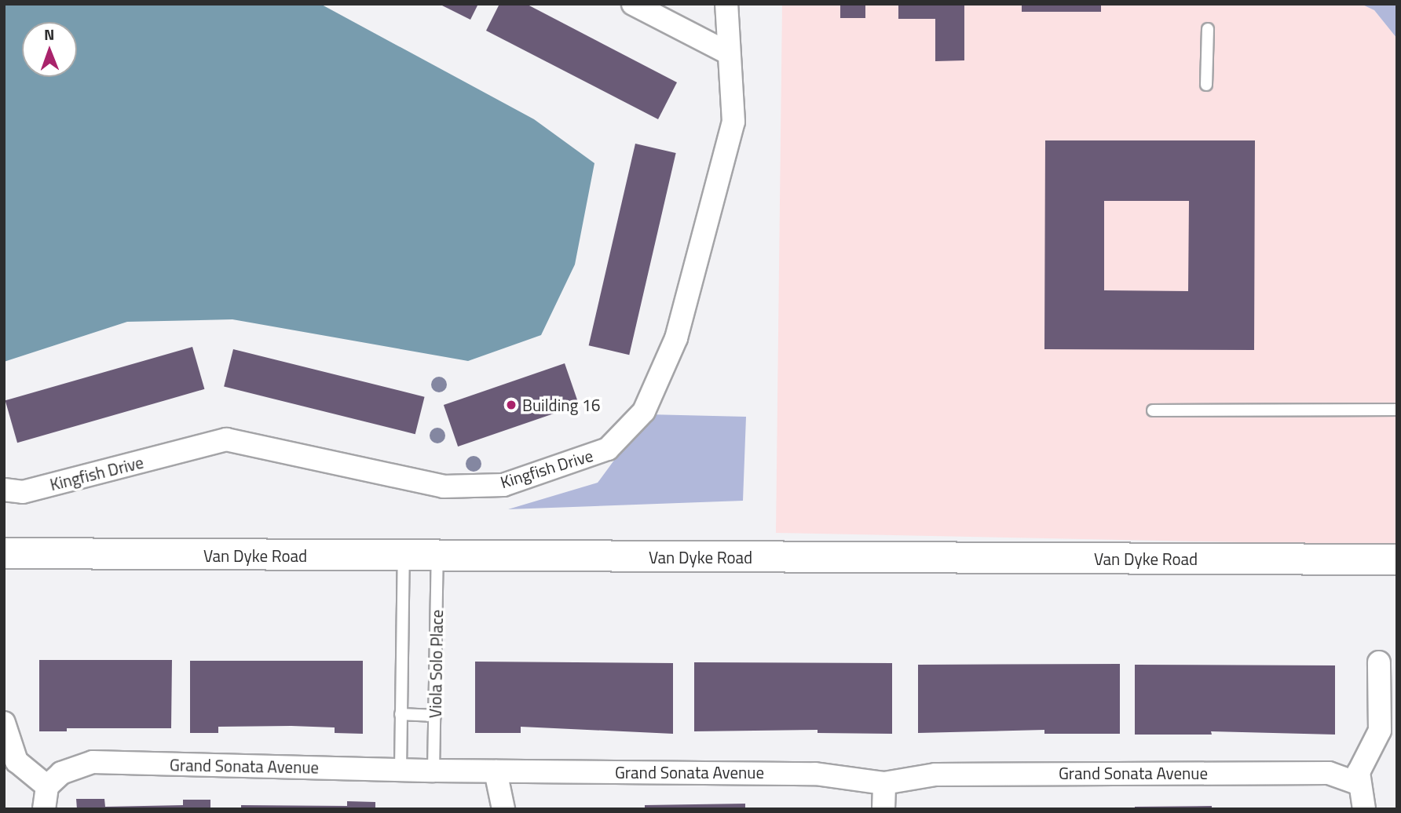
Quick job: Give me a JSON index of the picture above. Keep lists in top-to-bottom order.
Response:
{
  "streets": {
    "main road": ["Van Dyke Road"],
    "street": ["Kingfish Drive", "Grand Sonata Avenue"],
    "lane": ["Viola Solo Place"]
  },
  "crossings": [
    ["Van Dyke Road", "Viola Solo Place"],
    ["Viola Solo Place", "Grand Sonata Avenue"]
  ],
  "places": ["Building 16"],
  "north": "top"
}
